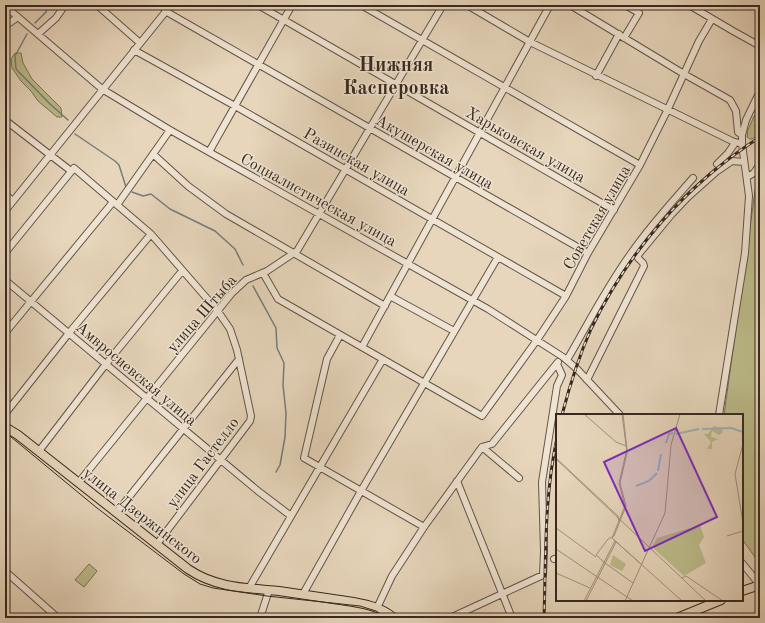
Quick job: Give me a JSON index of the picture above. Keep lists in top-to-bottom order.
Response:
{
  "streets": {
    "main road": ["улица Дзержинского"],
    "street": [
      "Харьковская улица",
      "Акушерская улица",
      "Разинская улица",
      "Социалистическая улица",
      "Советская улица",
      "улица Штыба",
      "Амвросиевская улица",
      "улица Гастелло"
    ]
  },
  "crossings": [
    ["Харьковская улица", "Советская улица"],
    ["Харьковская улица", "улица Штыба"],
    ["Акушерская улица", "Советская улица"],
    ["Акушерская улица", "улица Штыба"],
    ["Разинская улица", "Советская улица"],
    ["Разинская улица", "улица Штыба"],
    ["Социалистическая улица", "Советская улица"],
    ["Социалистическая улица", "улица Штыба"],
    ["улица Штыба", "Амвросиевская улица"],
    ["улица Штыба", "улица Гастелло"],
    ["улица Штыба", "улица Дзержинского"],
    ["Амвросиевская улица", "улица Гастелло"],
    ["улица Гастелло", "улица Дзержинского"]
  ],
  "districts": ["Нижняя Касперовка"]
}
